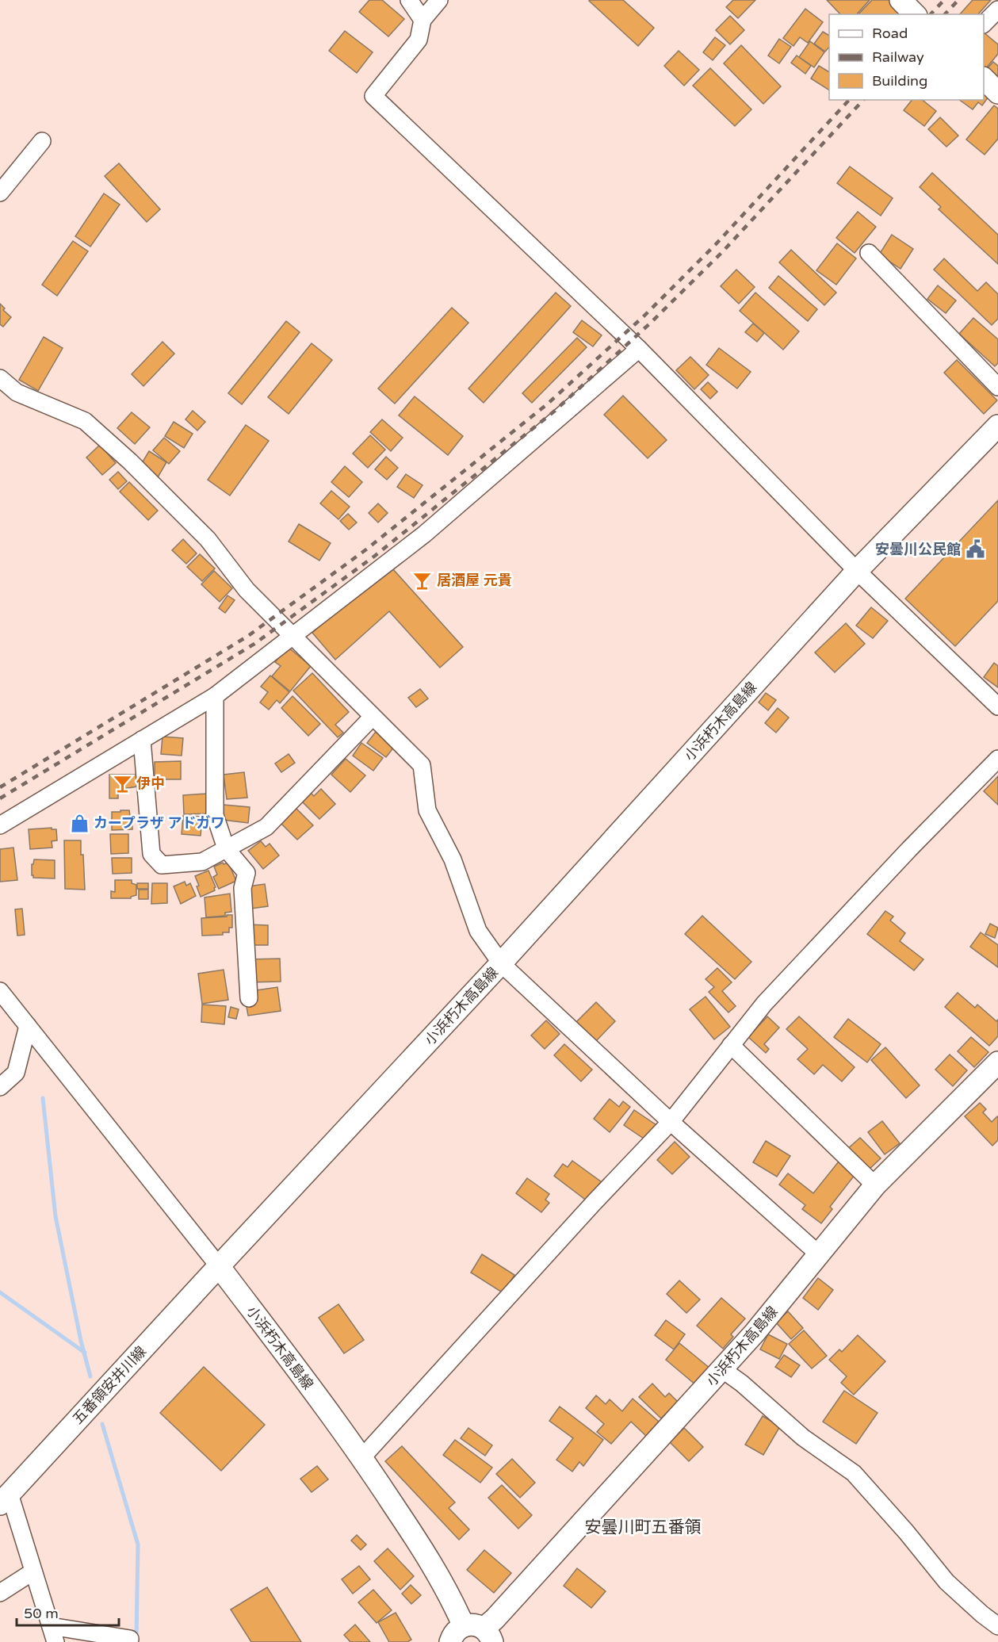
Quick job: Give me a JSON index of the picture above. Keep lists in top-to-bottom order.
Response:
{
  "streets": {
    "main road": ["小浜朽木高島線", "五番領安井川線"]
  },
  "crossings": [
    ["小浜朽木高島線", "五番領安井川線"]
  ],
  "districts": ["安曇川町五番領"],
  "places": {
    "public building": ["安曇川公民館"],
    "bar": ["居酒屋 元貴", "伊中"],
    "shop": ["カープラザ アドガワ"]
  },
  "legend": ["Road", "Railway", "Building"],
  "scale_bar": "50 m"
}
